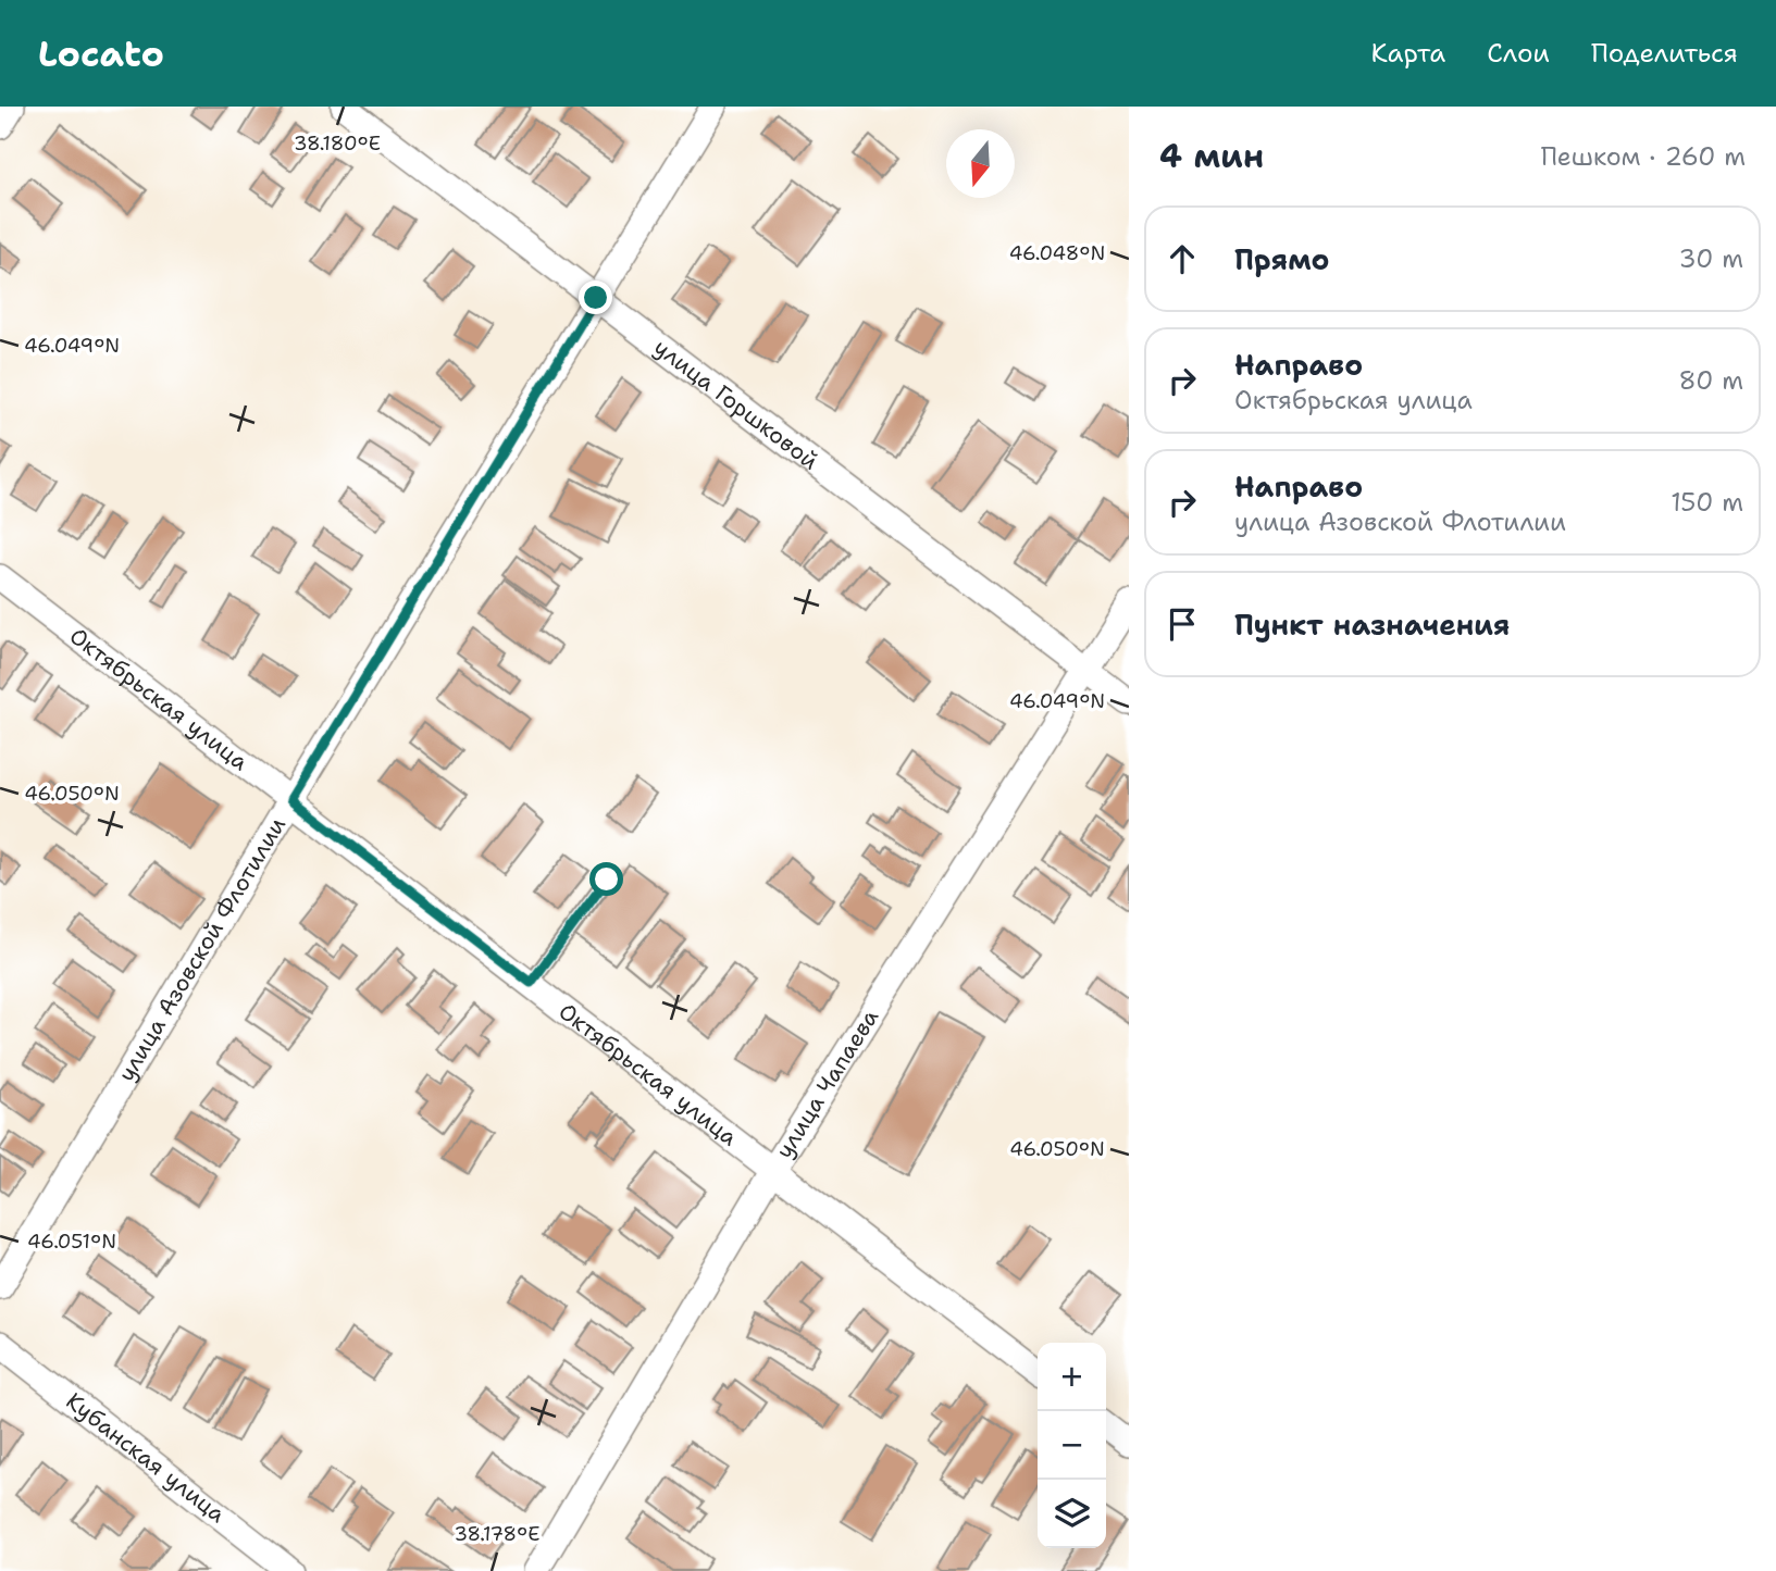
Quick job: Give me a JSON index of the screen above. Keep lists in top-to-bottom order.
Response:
{
  "streets": {
    "street": [
      "улица Горшковой",
      "Октябрьская улица",
      "улица Азовской Флотилии",
      "улица Чапаева",
      "Кубанская улица"
    ]
  },
  "crossings": [
    ["улица Горшковой", "улица Азовской Флотилии"],
    ["улица Горшковой", "улица Чапаева"],
    ["Октябрьская улица", "улица Азовской Флотилии"],
    ["Октябрьская улица", "улица Чапаева"]
  ],
  "north": "bottom",
  "page": {
    "header": "Locato",
    "nav": ["Карта", "Слои", "Поделиться"],
    "heading": ["4 мин", "Пешком · 260 m"],
    "list": [
      ["Прямо", "30 m"],
      ["Направо", "Октябрьская улица", "80 m"],
      ["Направо", "улица Азовской Флотилии", "150 m"],
      "Пункт назначения"
    ],
    "map_buttons": ["+", "−"]
  },
  "coordinates": [
    "38.180°E",
    "46.048°N",
    "46.049°N",
    "46.050°N",
    "46.051°N",
    "38.178°E"
  ]
}
